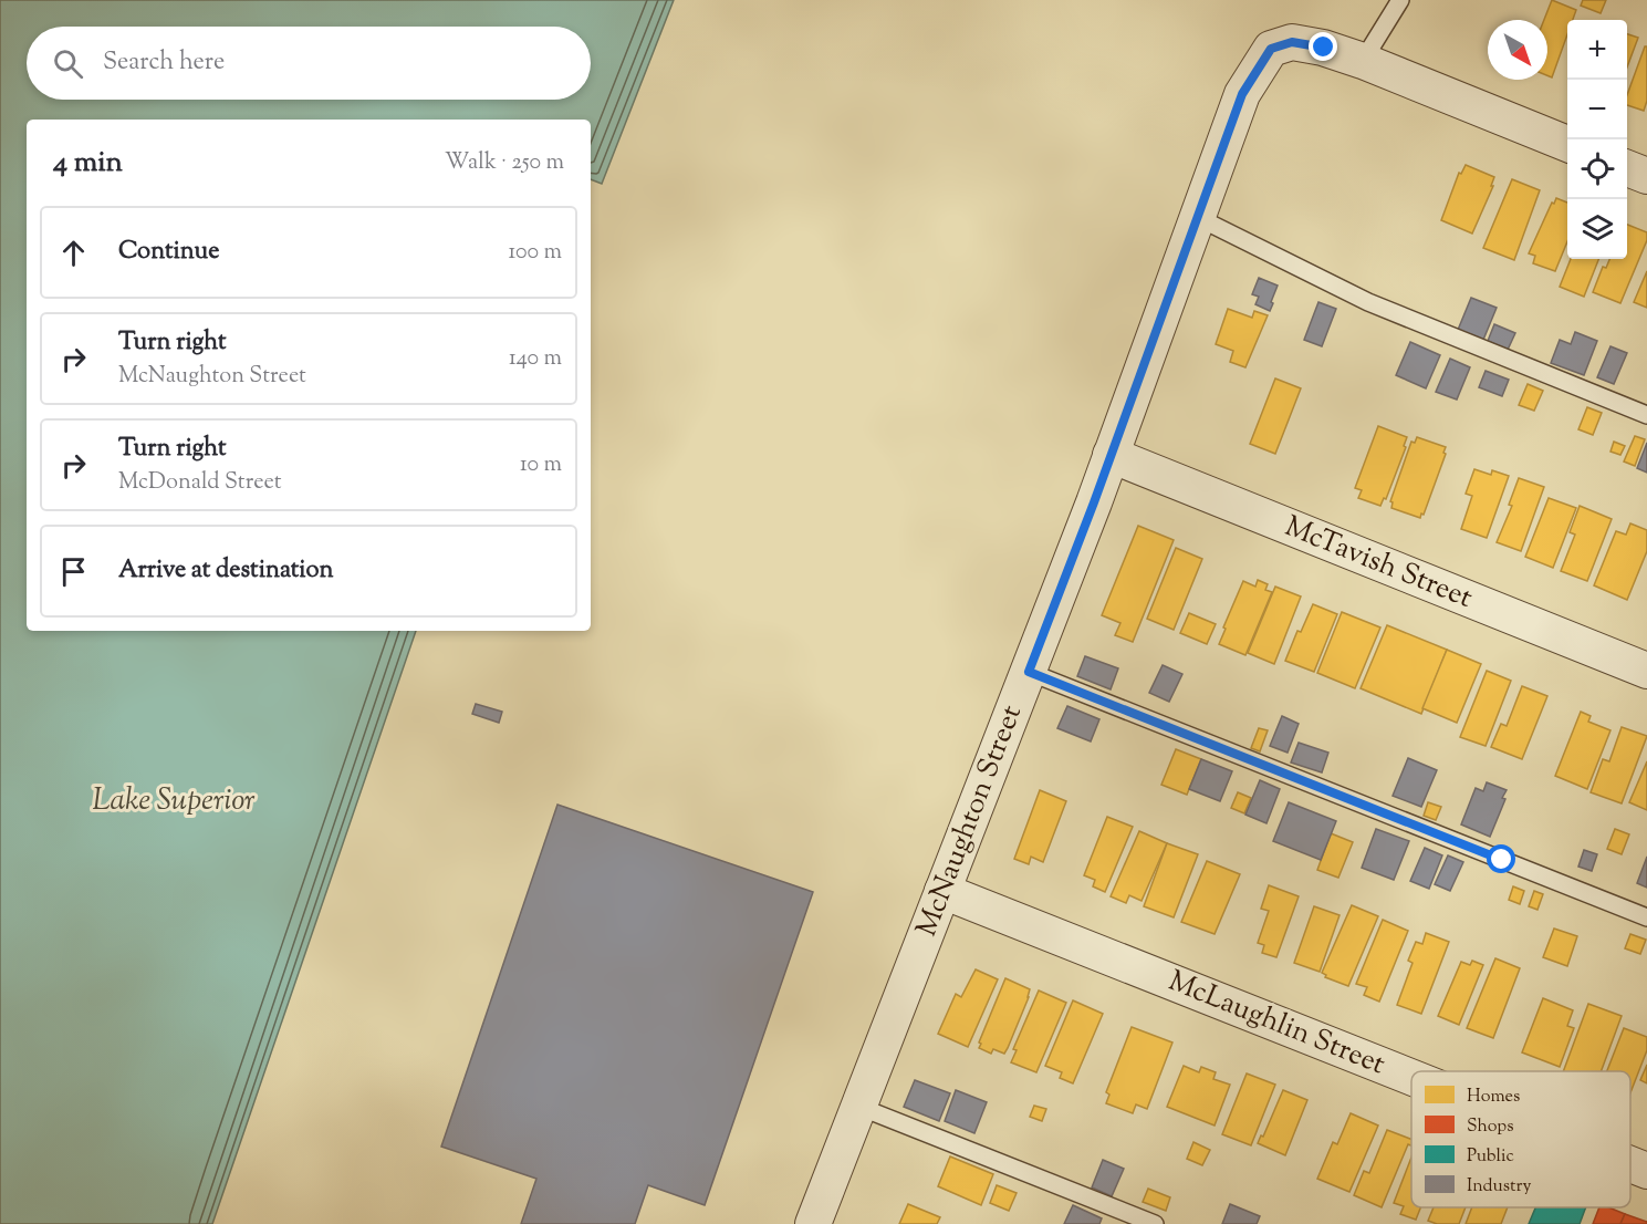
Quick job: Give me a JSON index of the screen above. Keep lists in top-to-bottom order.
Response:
{
  "streets": {
    "street": ["McTavish Street", "McNaughton Street", "McLaughlin Street"]
  },
  "crossings": [
    ["McTavish Street", "McNaughton Street"],
    ["McNaughton Street", "McLaughlin Street"]
  ],
  "water": ["Lake Superior"],
  "legend": [
    "Homes",
    "Shops",
    "Public",
    "Industry"
  ],
  "north": "bottom right",
  "page": {
    "map_buttons": ["+", "−"],
    "search": "Search here",
    "heading": ["4 min", "Walk · 250 m"],
    "list": [
      ["Continue", "100 m"],
      ["Turn right", "McNaughton Street", "140 m"],
      ["Turn right", "McDonald Street", "10 m"],
      "Arrive at destination"
    ]
  }
}
